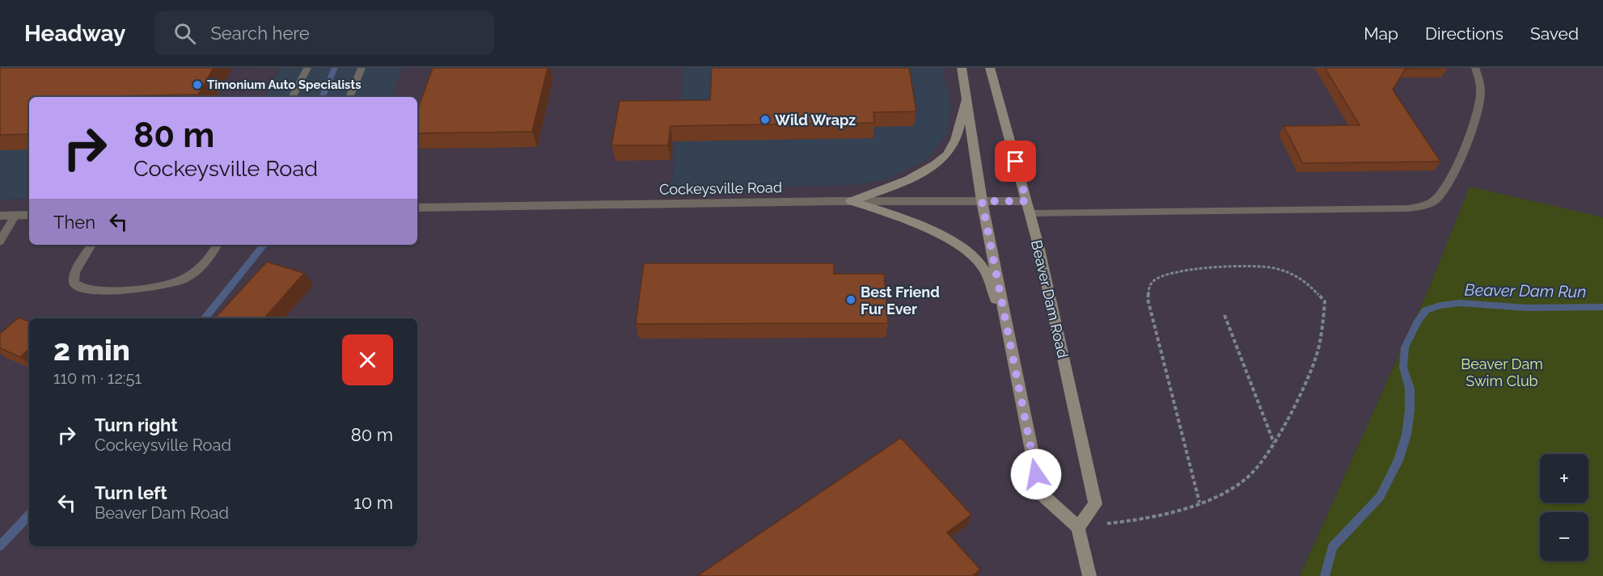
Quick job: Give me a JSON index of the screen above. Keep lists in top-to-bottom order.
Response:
{
  "streets": {
    "main road": ["Beaver Dam Road"],
    "street": ["Cockeysville Road"]
  },
  "crossings": [
    ["Cockeysville Road", "Beaver Dam Road"]
  ],
  "water": ["Beaver Dam Run"],
  "parks": ["Beaver Dam Swim Club"],
  "places": ["Timonium Auto Specialists", "Wild Wrapz", "Best Friend Fur Ever"],
  "page": {
    "header": "Headway",
    "search": "Search here",
    "nav": ["Map", "Directions", "Saved"],
    "turn": ["80 m", "Cockeysville Road"],
    "then": "Then",
    "heading": ["2 min", "110 m · 12:51"],
    "list": [
      {
        "name": "Turn right",
        "note": "Cockeysville Road",
        "value": "80 m"
      },
      {
        "name": "Turn left",
        "note": "Beaver Dam Road",
        "value": "10 m"
      }
    ],
    "map_buttons": ["+", "−"]
  }
}
